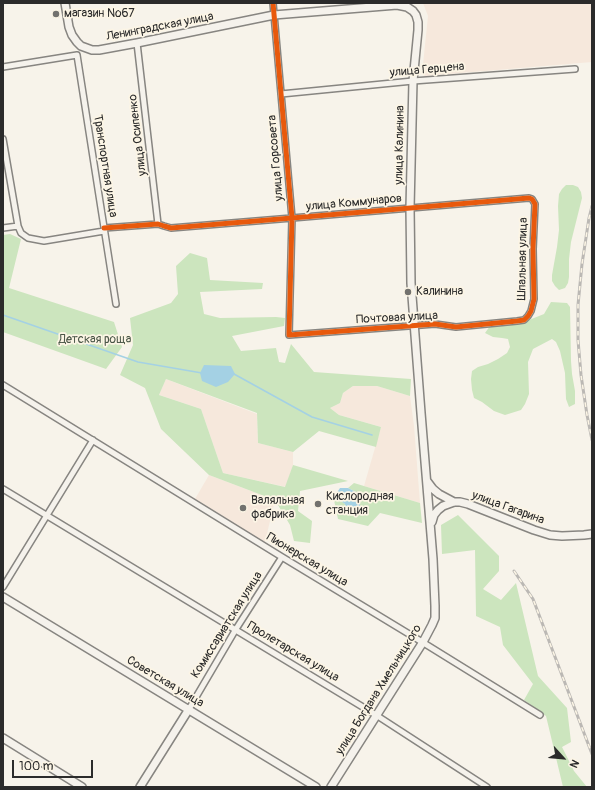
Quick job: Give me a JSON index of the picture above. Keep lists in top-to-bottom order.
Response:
{
  "streets": {
    "street": [
      "Ленинградская улица",
      "улица Герцена",
      "улица Осипенко",
      "улица Калинина",
      "улица Горсовета",
      "Транспортная улица",
      "улица Коммунаров",
      "Шпальная улица",
      "Почтовая улица",
      "улица Гагарина",
      "Пионерская улица",
      "Комиссариатская улица",
      "Пролетарская улица",
      "Советская улица",
      "улица Богдана Хмельницкого"
    ]
  },
  "crossings": [
    ["Ленинградская улица", "улица Осипенко"],
    ["Ленинградская улица", "улица Калинина"],
    ["Ленинградская улица", "улица Горсовета"],
    ["улица Герцена", "улица Калинина"],
    ["улица Герцена", "улица Горсовета"],
    ["улица Осипенко", "улица Коммунаров"],
    ["улица Калинина", "улица Коммунаров"],
    ["улица Калинина", "Почтовая улица"],
    ["улица Калинина", "улица Гагарина"],
    ["улица Калинина", "улица Богдана Хмельницкого"],
    ["улица Горсовета", "улица Коммунаров"],
    ["улица Горсовета", "Почтовая улица"],
    ["Транспортная улица", "улица Коммунаров"],
    ["улица Коммунаров", "Шпальная улица"],
    ["Шпальная улица", "Почтовая улица"],
    ["улица Гагарина", "улица Богдана Хмельницкого"],
    ["Пионерская улица", "Комиссариатская улица"],
    ["Пионерская улица", "улица Богдана Хмельницкого"],
    ["Комиссариатская улица", "Пролетарская улица"],
    ["Комиссариатская улица", "Советская улица"],
    ["Пролетарская улица", "улица Богдана Хмельницкого"]
  ],
  "parks": ["Детская роща"],
  "places": [
    "магазин №67",
    "Калинина",
    "Кислородная станция",
    "Валяльная фабрика"
  ],
  "scale_bar": "100 m",
  "north": "bottom right"
}
